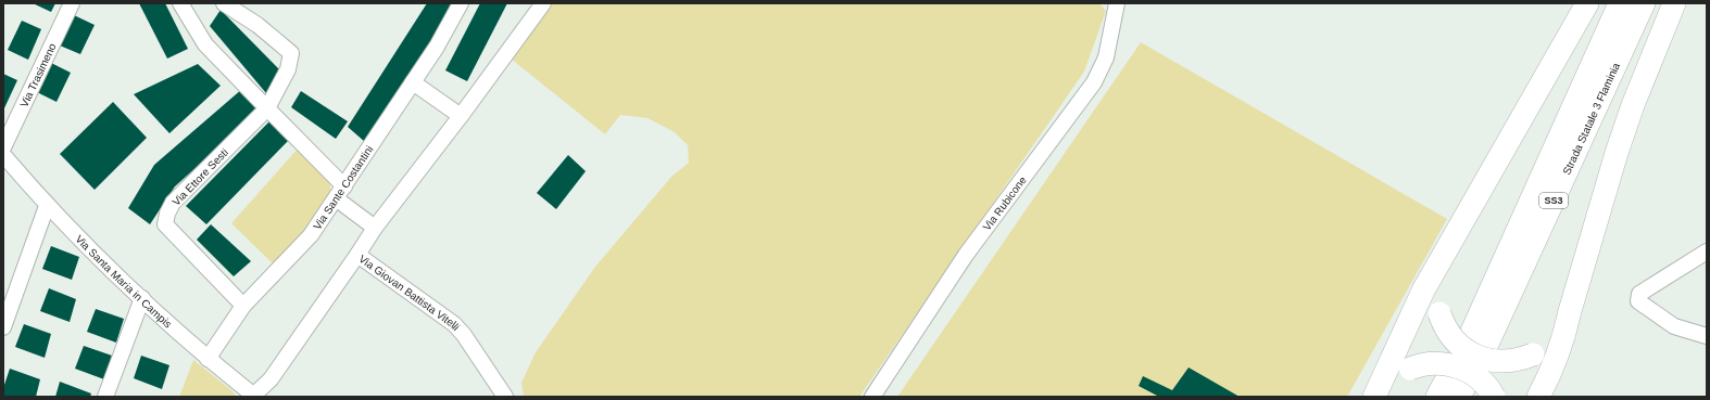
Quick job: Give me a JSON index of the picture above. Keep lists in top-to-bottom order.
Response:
{
  "streets": {
    "highway": ["Strada Statale 3 Flaminia", "SS3"],
    "street": [
      "Via Trasimeno",
      "Via Ettore Sesti",
      "Via Sante Costantini",
      "Via Rubicone",
      "Via Santa Maria in Campis",
      "Via Giovan Battista Vitelli"
    ]
  },
  "crossings": [
    ["Via Ettore Sesti", "Via Sante Costantini"],
    ["Via Sante Costantini", "Via Santa Maria in Campis"]
  ]
}
